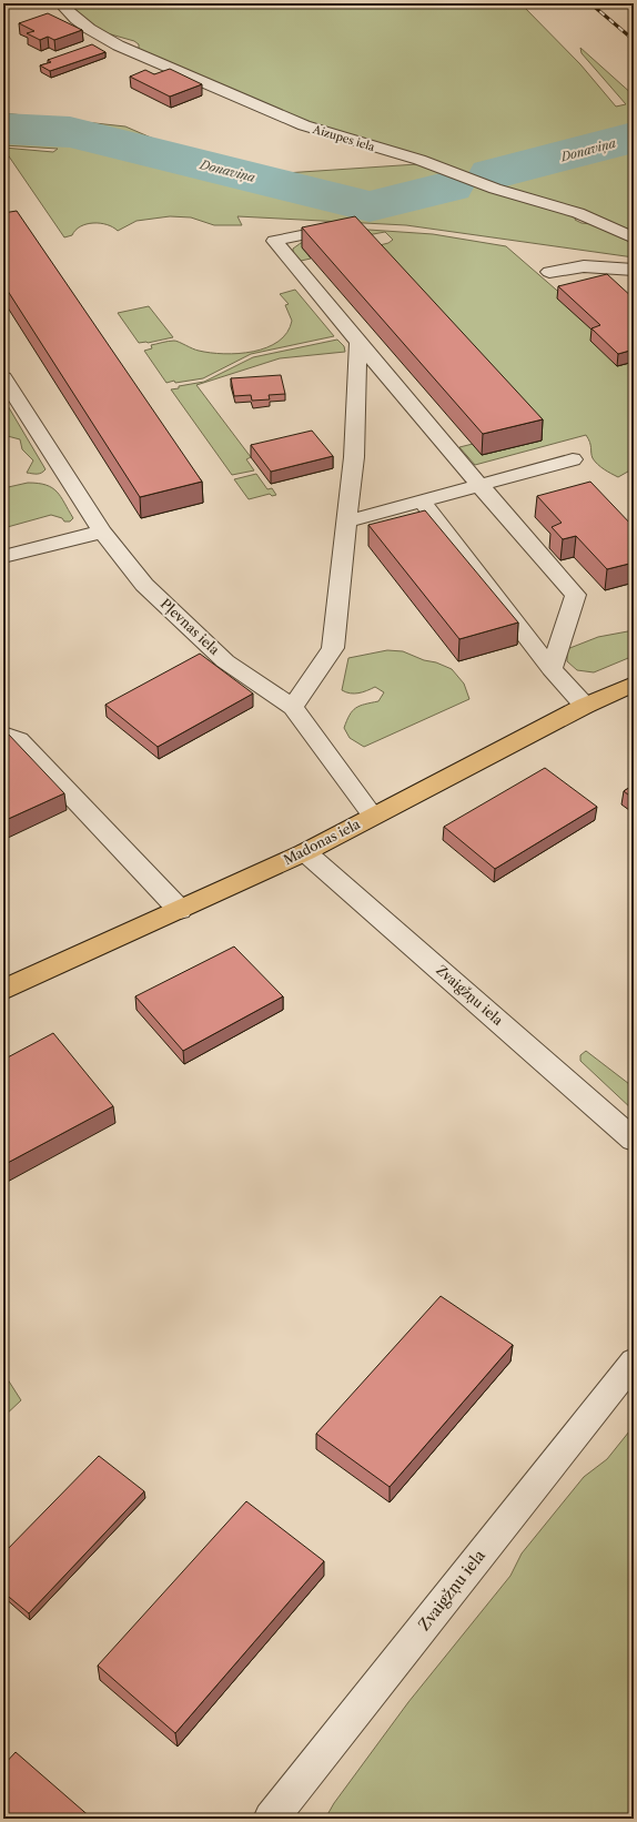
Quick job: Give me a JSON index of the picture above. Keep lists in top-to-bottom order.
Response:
{
  "streets": {
    "main road": ["Madonas iela"],
    "street": ["Aizupes iela", "Pļevnas iela", "Zvaigžņu iela"]
  },
  "crossings": [
    ["Pļevnas iela", "Madonas iela"],
    ["Madonas iela", "Zvaigžņu iela"]
  ],
  "water": ["Donaviņa"]
}
